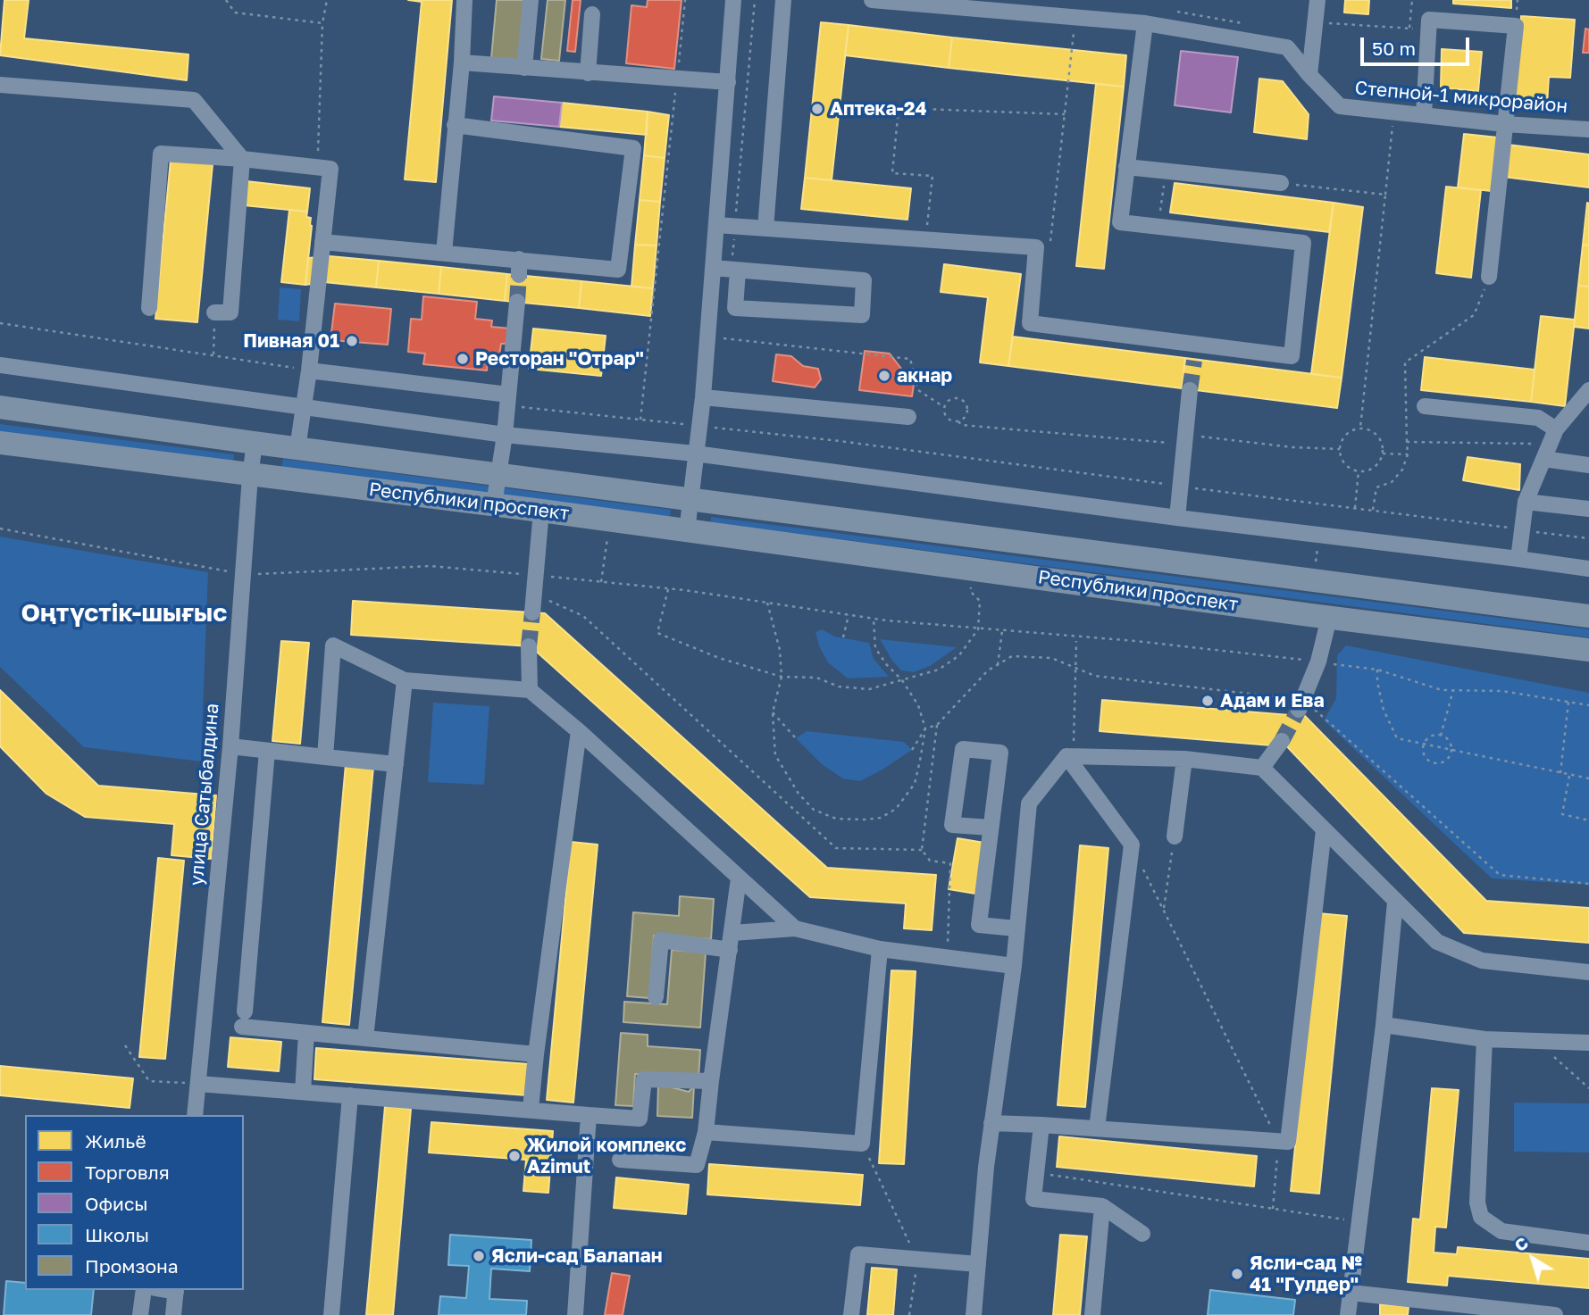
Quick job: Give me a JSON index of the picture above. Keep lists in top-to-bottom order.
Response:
{
  "streets": {
    "highway": ["Республики проспект"],
    "street": ["Степной-1 микрорайон", "улица Сатыбалдина"]
  },
  "crossings": [
    ["Республики проспект", "улица Сатыбалдина"]
  ],
  "districts": ["Оңтүстік-шығыс"],
  "places": [
    "Аптека-24",
    "Пивная 01",
    "Ресторан \"Отрар\"",
    "акнар",
    "Адам и Ева",
    "Жилой комплекс Azimut",
    "Ясли-сад Балапан",
    "Ясли-сад № 41 \"Гулдер\""
  ],
  "legend": [
    "Жильё",
    "Торговля",
    "Офисы",
    "Школы",
    "Промзона"
  ],
  "scale_bar": "50 m",
  "north": "top left"
}
